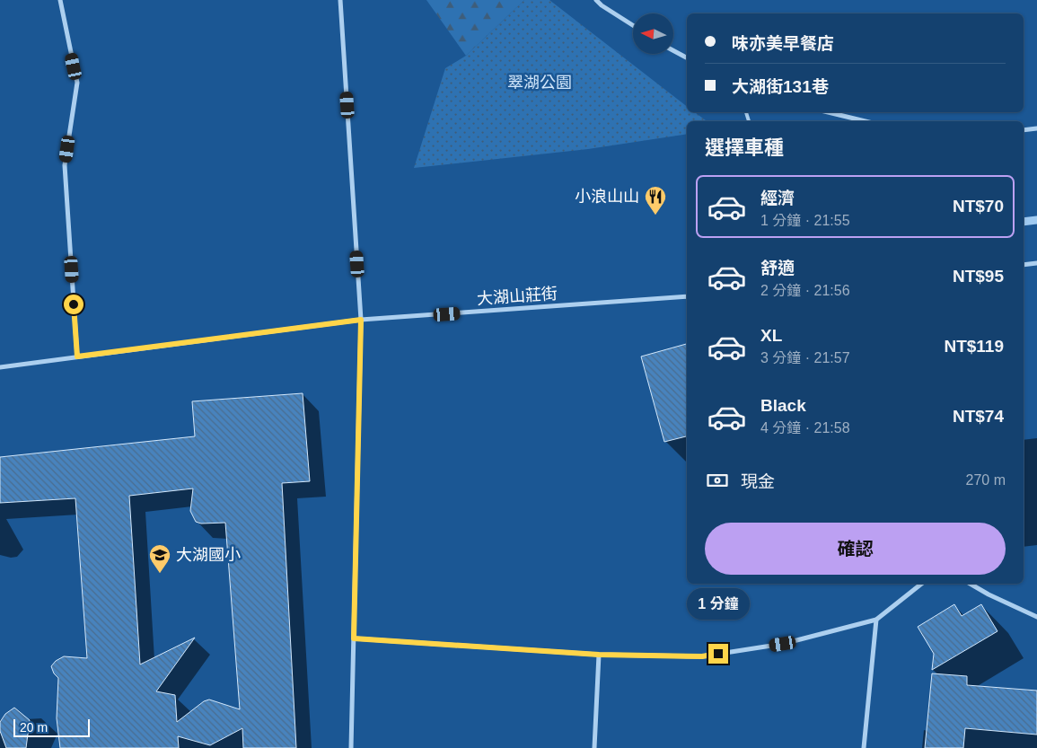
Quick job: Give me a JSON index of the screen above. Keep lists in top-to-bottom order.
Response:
{
  "streets": {
    "street": ["大湖山莊街"]
  },
  "parks": ["翠湖公園"],
  "places": {
    "restaurant": ["小浪山山"],
    "school or university": ["大湖國小"]
  },
  "scale_bar": "20 m",
  "north": "left",
  "page": {
    "banner": ["味亦美早餐店", "大湖街131巷"],
    "heading": "選擇車種",
    "list": [
      {
        "name": "經濟",
        "note": "1 分鐘 · 21:55",
        "value": "NT$70"
      },
      {
        "name": "舒適",
        "note": "2 分鐘 · 21:56",
        "value": "NT$95"
      },
      {
        "name": "XL",
        "note": "3 分鐘 · 21:57",
        "value": "NT$119"
      },
      {
        "name": "Black",
        "note": "4 分鐘 · 21:58",
        "value": "NT$74"
      }
    ],
    "pay": ["現金", "270 m"],
    "buttons": "確認",
    "bubble": "1 分鐘",
    "scale": "20 m"
  }
}
